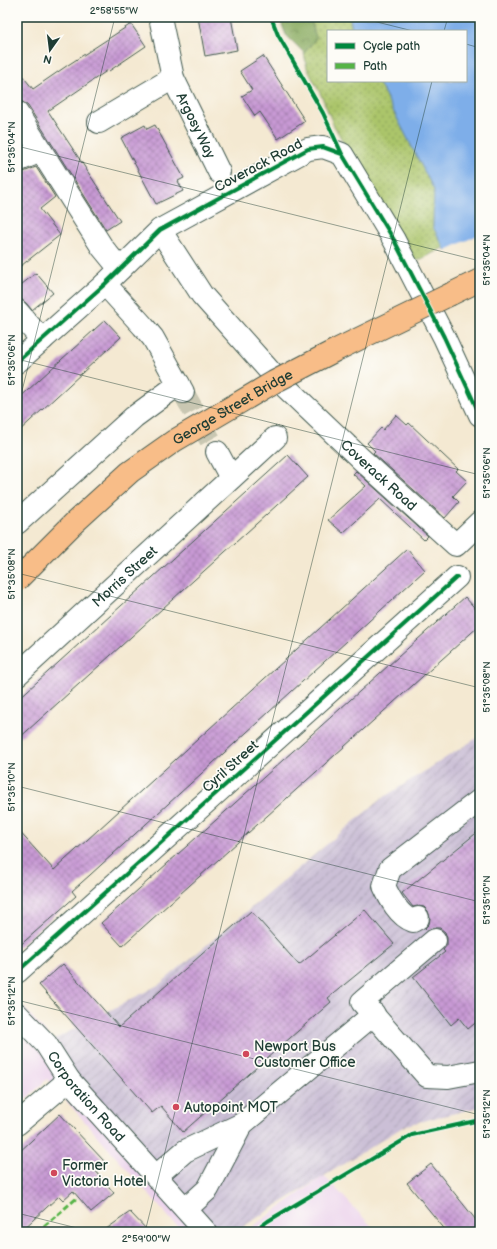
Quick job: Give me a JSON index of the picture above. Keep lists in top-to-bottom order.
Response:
{
  "streets": {
    "main road": ["George Street Bridge"],
    "street": [
      "Argosy Way",
      "Coverack Road",
      "Morris Street",
      "Cyril Street",
      "Corporation Road"
    ]
  },
  "places": ["Newport Bus Customer Office", "Autopoint MOT", "Former Victoria Hotel"],
  "legend": ["Cycle path", "Path"],
  "north": "bottom",
  "coordinates": [
    "2°58'55\"W",
    "51°35'04\"N",
    "51°35'06\"N",
    "51°35'08\"N",
    "51°35'10\"N",
    "51°35'12\"N",
    "2°59'00\"W"
  ]
}
